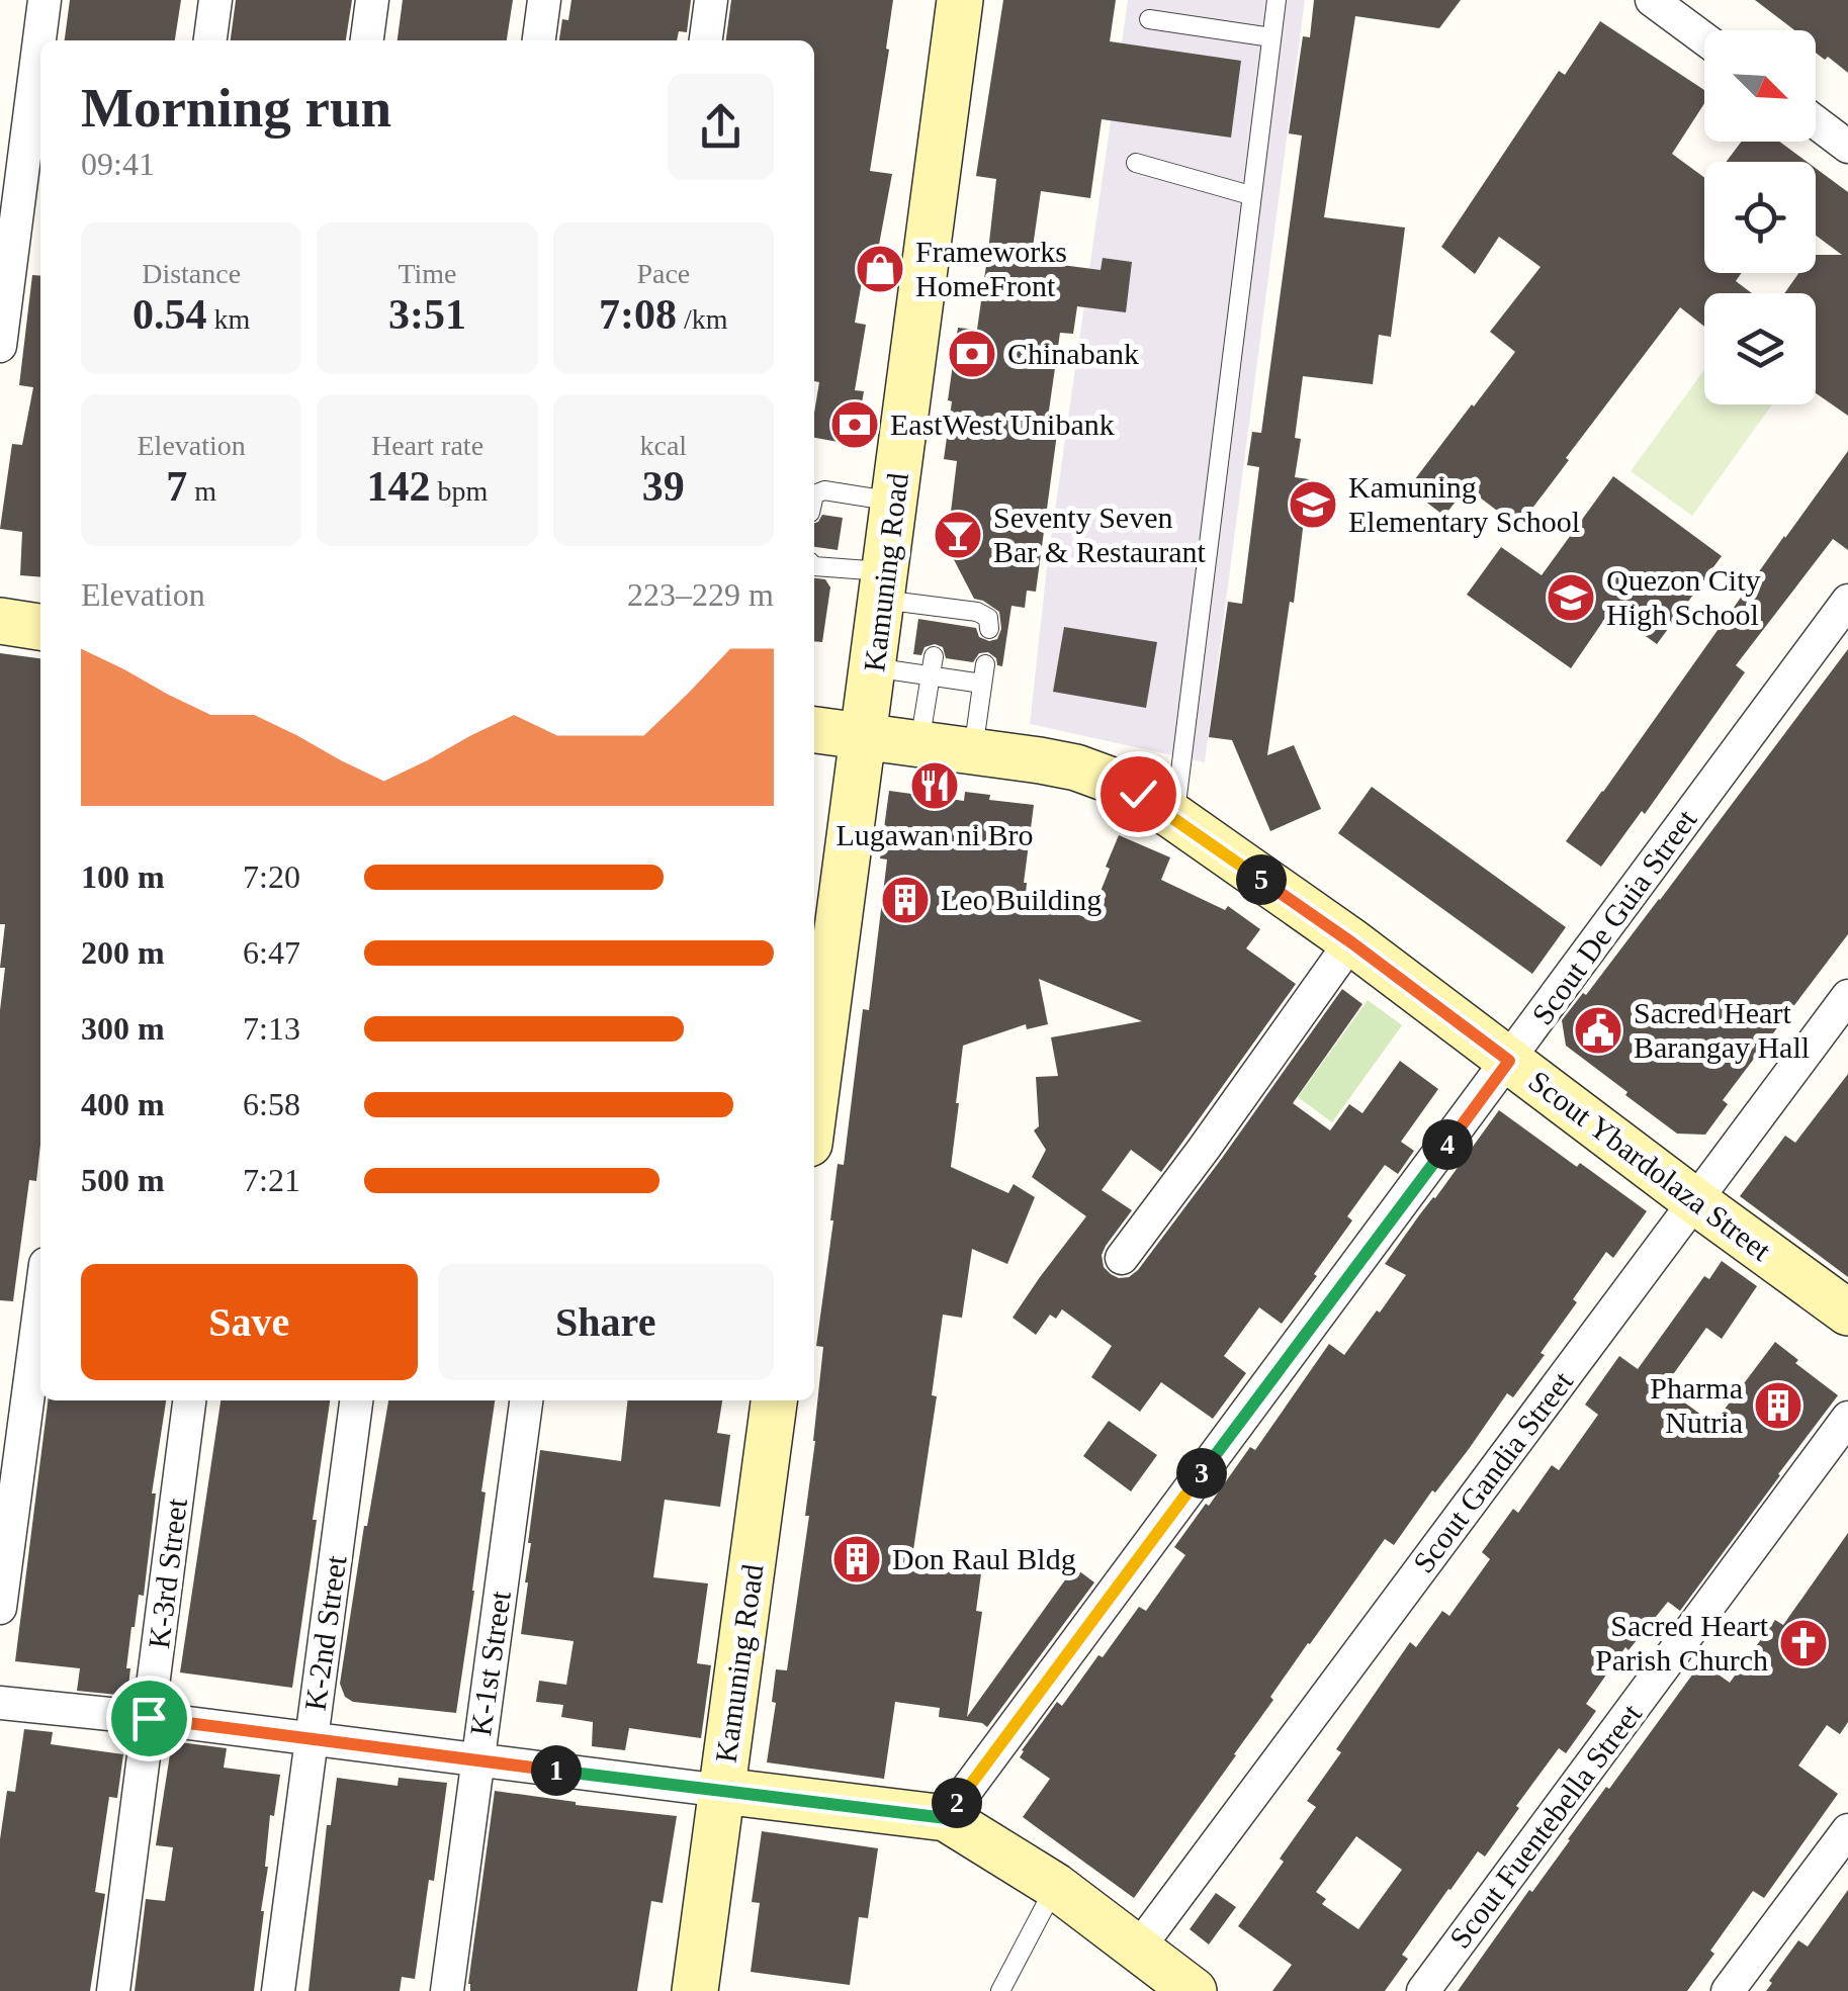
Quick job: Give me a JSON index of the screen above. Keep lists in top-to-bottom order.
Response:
{
  "streets": {
    "street": [
      "Kamuning Road",
      "Scout De Guia Street",
      "Scout Ybardolaza Street",
      "Scout Gandia Street",
      "K-3rd Street",
      "K-2nd Street",
      "K-1st Street",
      "Scout Fuentebella Street"
    ]
  },
  "crossings": [
    ["Kamuning Road", "Scout Ybardolaza Street"],
    ["Scout De Guia Street", "Scout Ybardolaza Street"],
    ["Scout Ybardolaza Street", "Scout Gandia Street"]
  ],
  "places": {
    "shop": ["Frameworks HomeFront"],
    "bank": ["Chinabank", "EastWest Unibank"],
    "school or university": ["Kamuning Elementary School", "Quezon City High School"],
    "bar": ["Seventy Seven Bar & Restaurant"],
    "restaurant": ["Lugawan ni Bro"],
    "building": ["Leo Building", "Pharma Nutria", "Don Raul Bldg"],
    "public building": ["Sacred Heart Barangay Hall"],
    "church": ["Sacred Heart Parish Church"]
  },
  "north": "bottom right",
  "page": {
    "heading": ["Morning run", "09:41"],
    "stats": [
      ["Distance", "0.54 km"],
      ["Time", "3:51"],
      ["Pace", "7:08 /km"],
      ["Elevation", "7 m"],
      ["Heart rate", "142 bpm"],
      ["kcal", "39"]
    ],
    "chart": ["Elevation", "223–229 m"],
    "list": [
      {
        "name": "100 m",
        "note": "7:20"
      },
      {
        "name": "200 m",
        "note": "6:47"
      },
      {
        "name": "300 m",
        "note": "7:13"
      },
      {
        "name": "400 m",
        "note": "6:58"
      },
      {
        "name": "500 m",
        "note": "7:21"
      }
    ],
    "pins": [
      "5",
      "4",
      "3",
      "1",
      "2"
    ],
    "buttons": ["Save", "Share"]
  }
}
